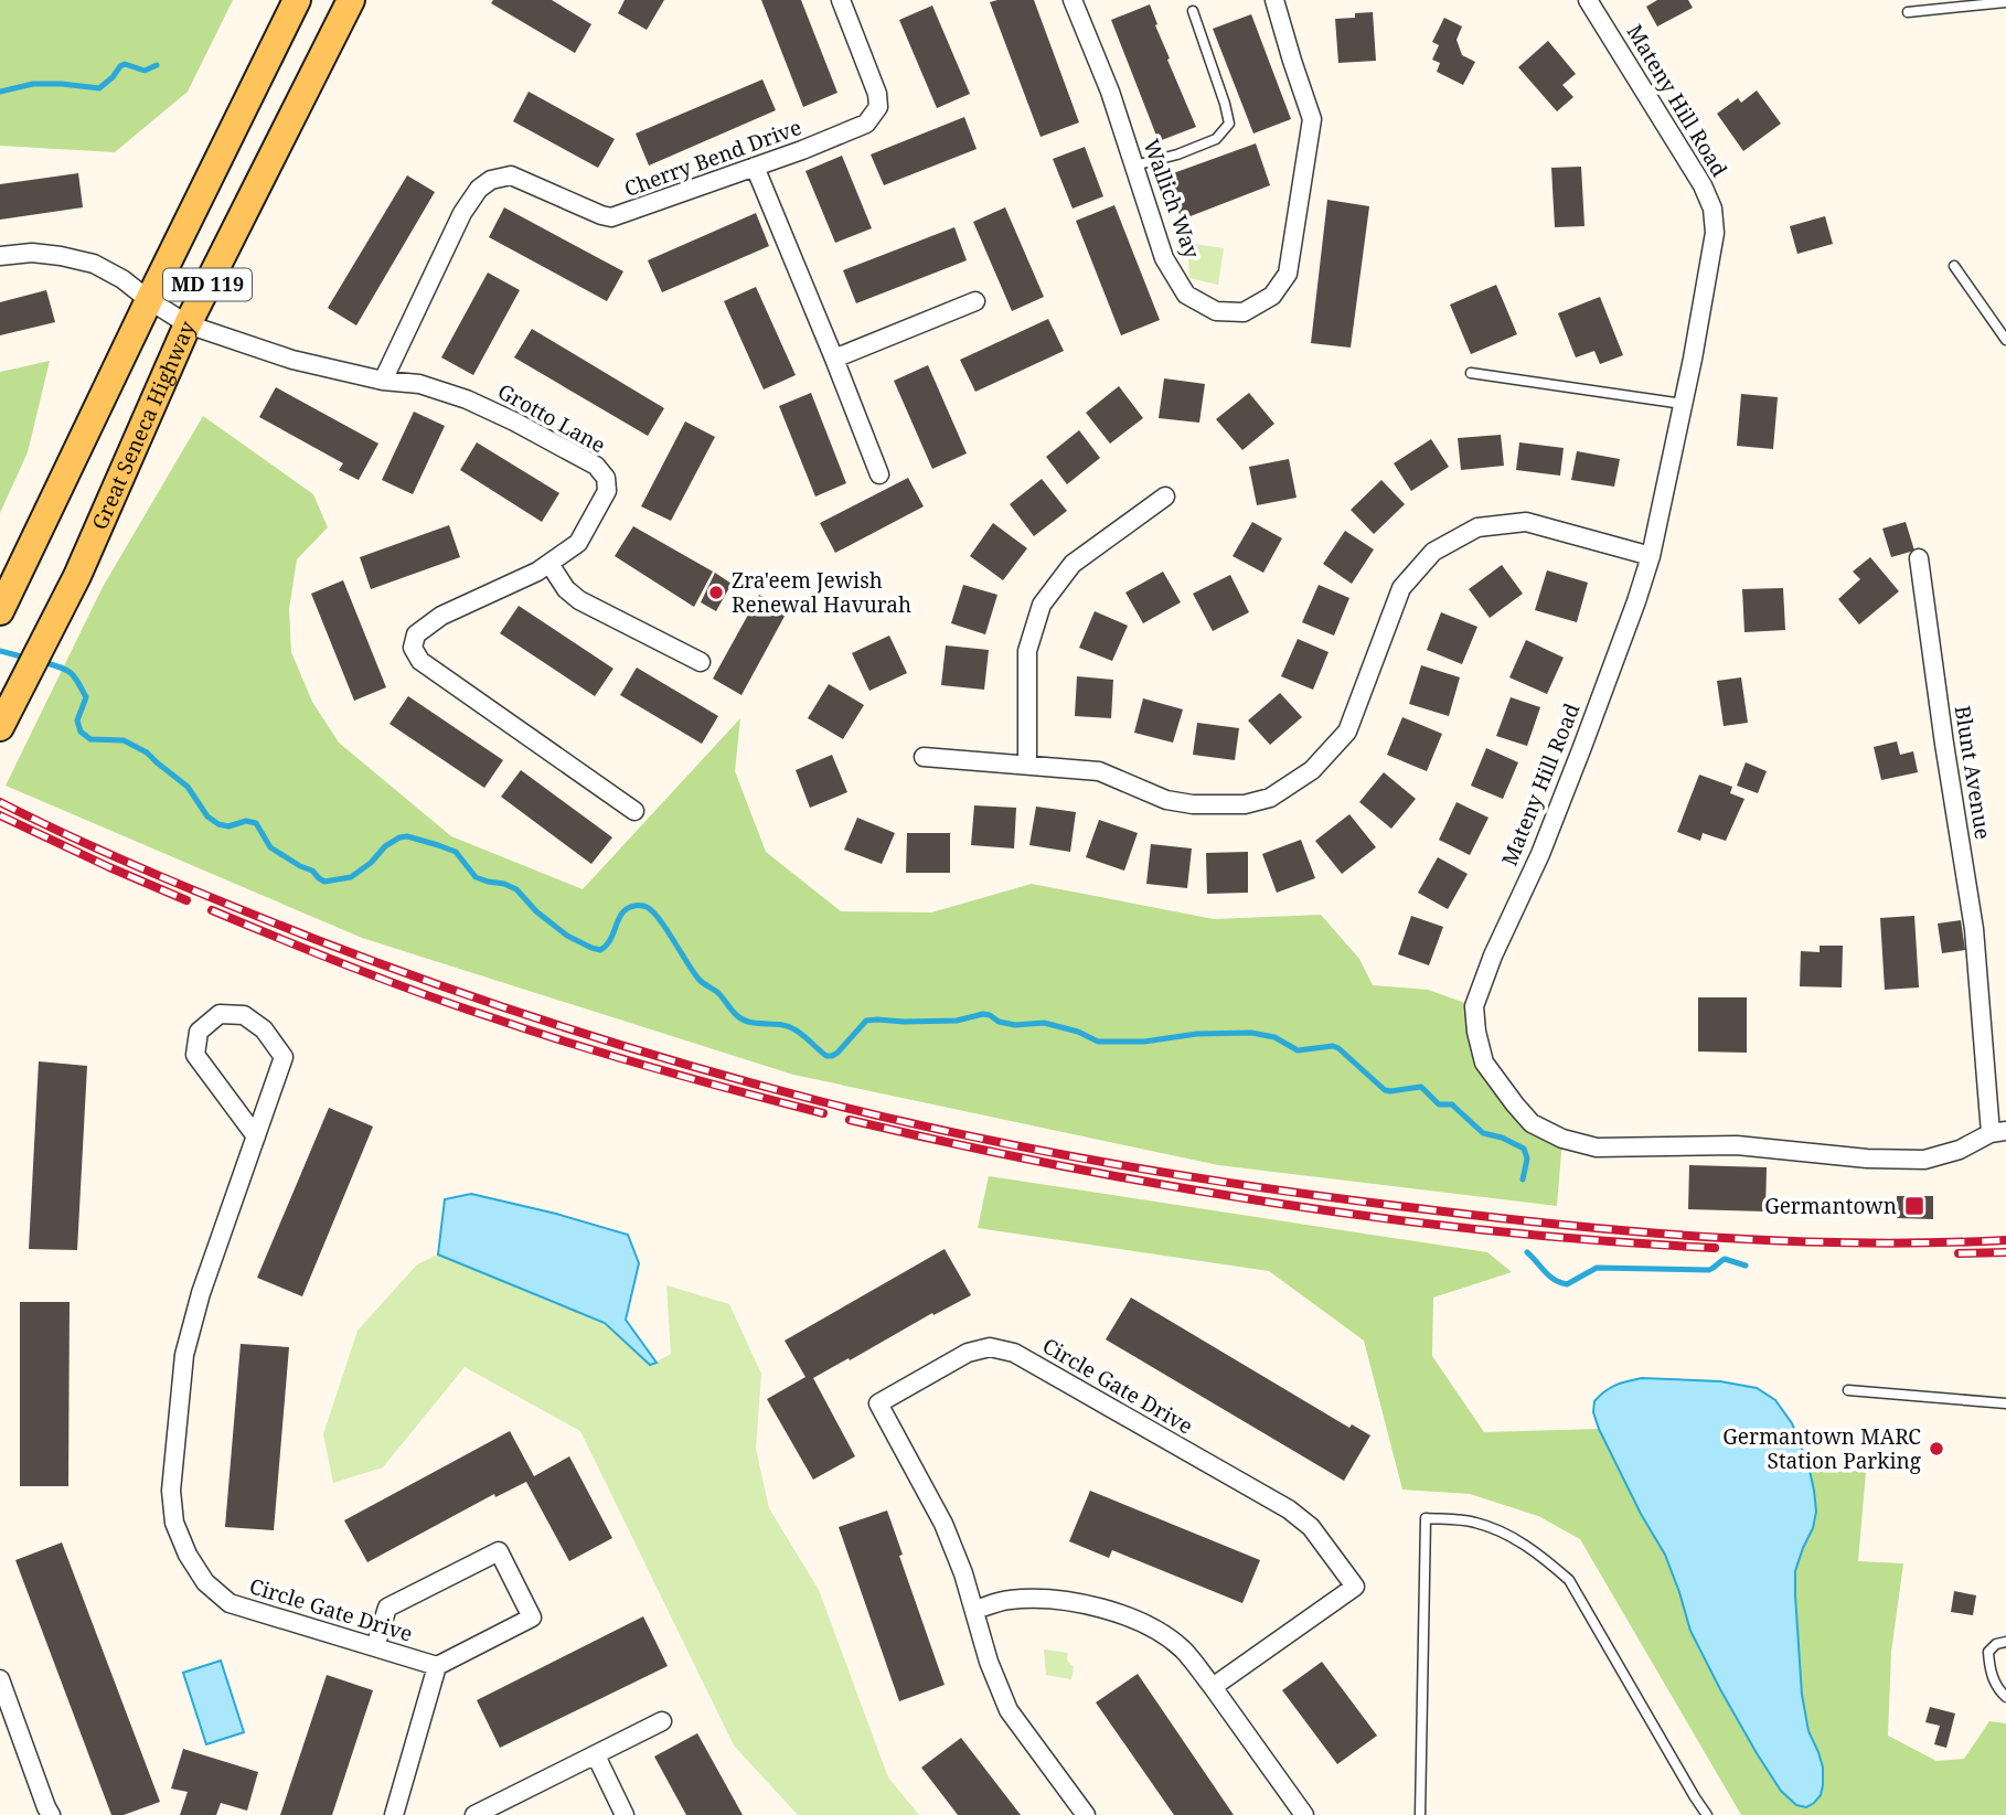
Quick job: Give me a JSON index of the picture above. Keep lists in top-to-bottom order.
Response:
{
  "streets": {
    "main road": ["MD 119", "Great Seneca Highway"],
    "street": [
      "Mateny Hill Road",
      "Cherry Bend Drive",
      "Wallich Way",
      "Grotto Lane",
      "Blunt Avenue",
      "Circle Gate Drive"
    ]
  },
  "crossings": [
    ["Mateny Hill Road", "Blunt Avenue"],
    ["Cherry Bend Drive", "Grotto Lane"],
    ["MD 119", "Grotto Lane"],
    ["Grotto Lane", "Great Seneca Highway"]
  ],
  "places": {
    "other": ["Zra'eem Jewish Renewal Havurah", "Germantown MARC Station Parking"],
    "transit": ["Germantown"]
  }
}
